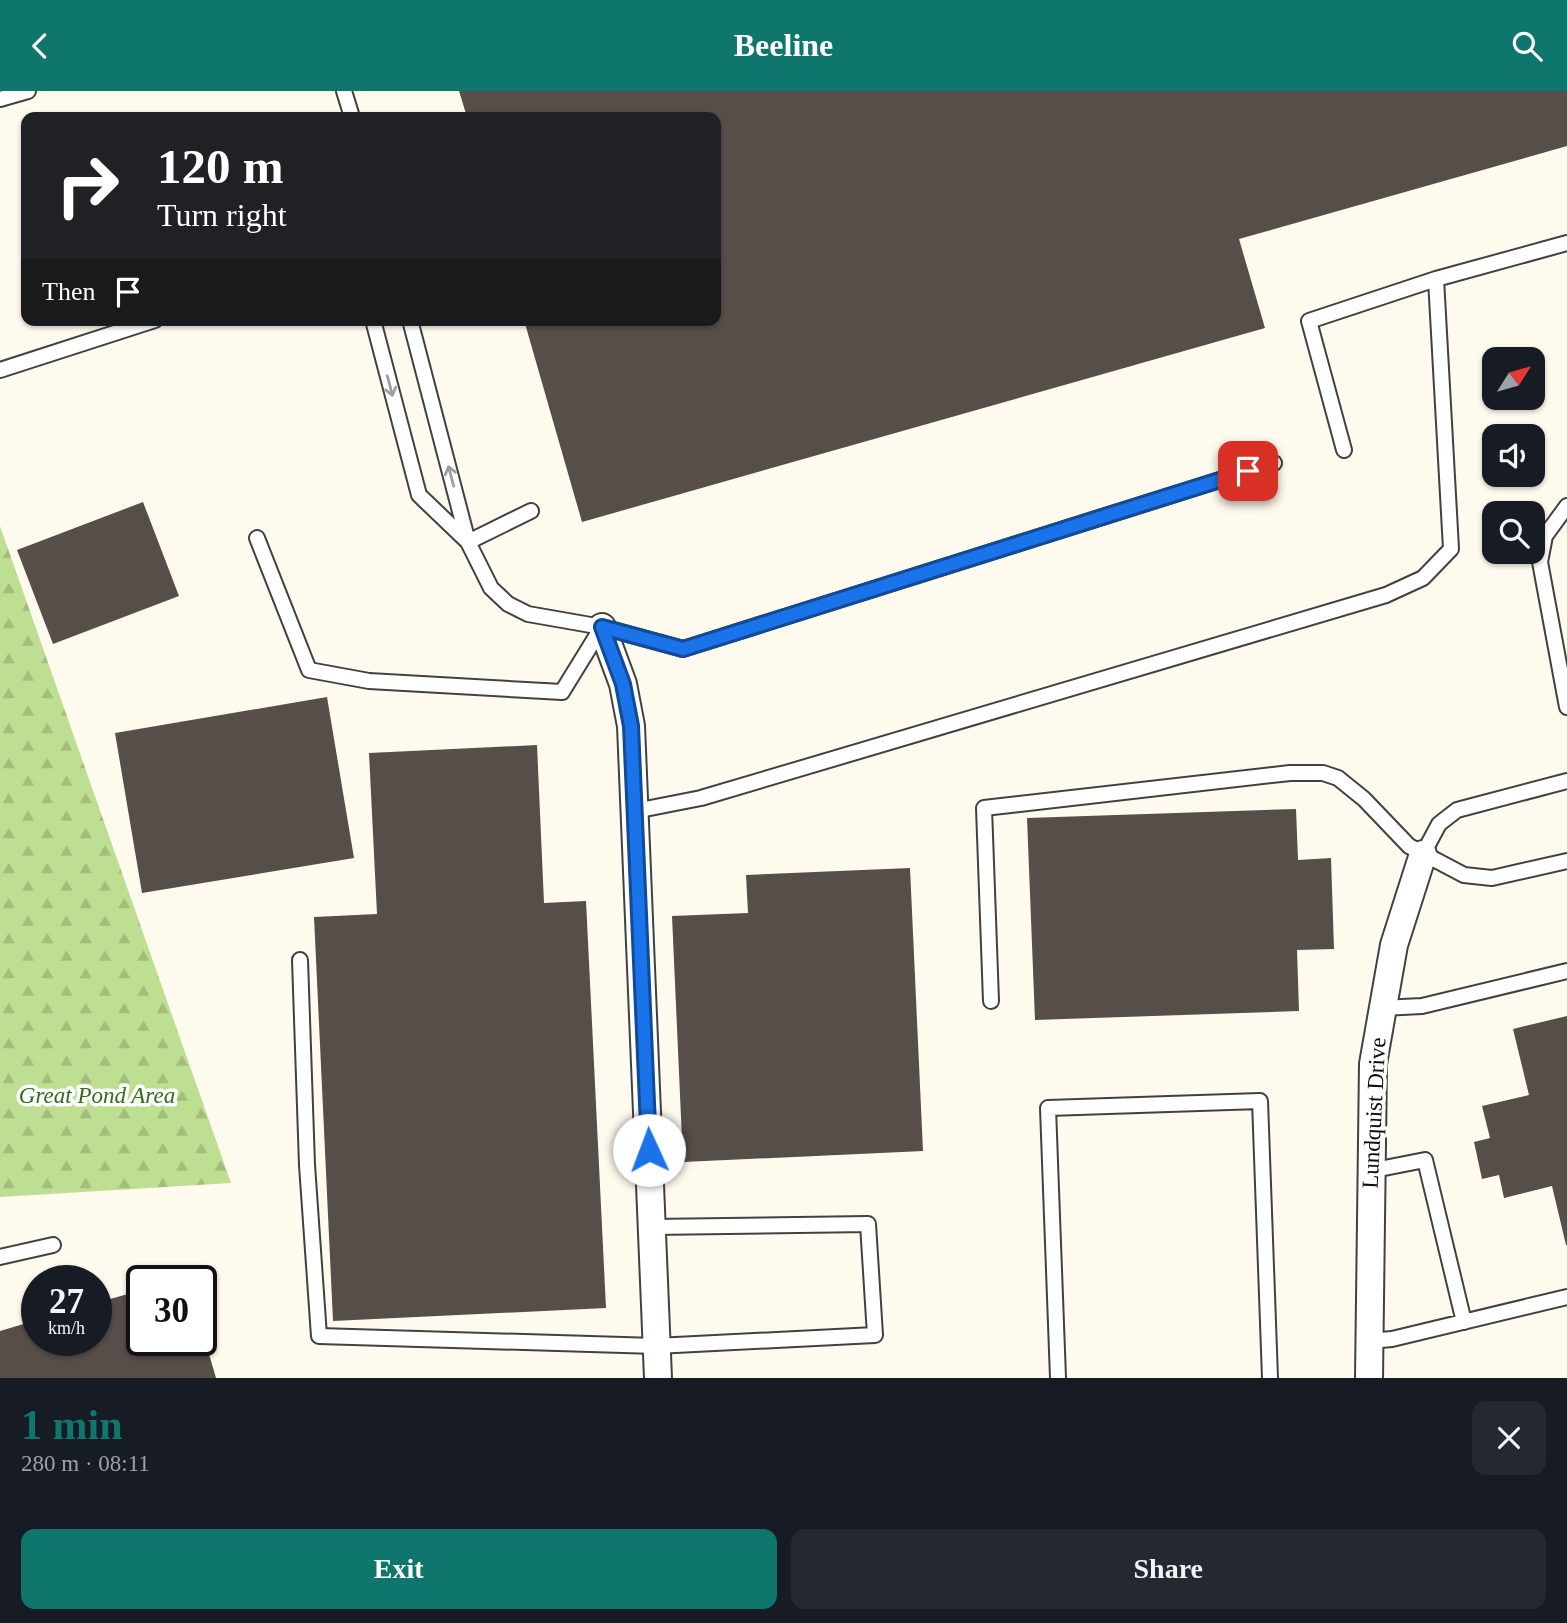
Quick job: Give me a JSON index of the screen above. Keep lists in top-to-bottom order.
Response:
{
  "streets": {
    "street": ["Lundquist Drive"]
  },
  "parks": ["Great Pond Area"],
  "north": "top right",
  "page": {
    "header": "Beeline",
    "turn": ["120 m", "Turn right"],
    "then": "Then",
    "speed": "27 km/h",
    "limit": "30",
    "heading": ["1 min", "280 m · 08:11"],
    "buttons": ["Exit", "Share"]
  }
}
